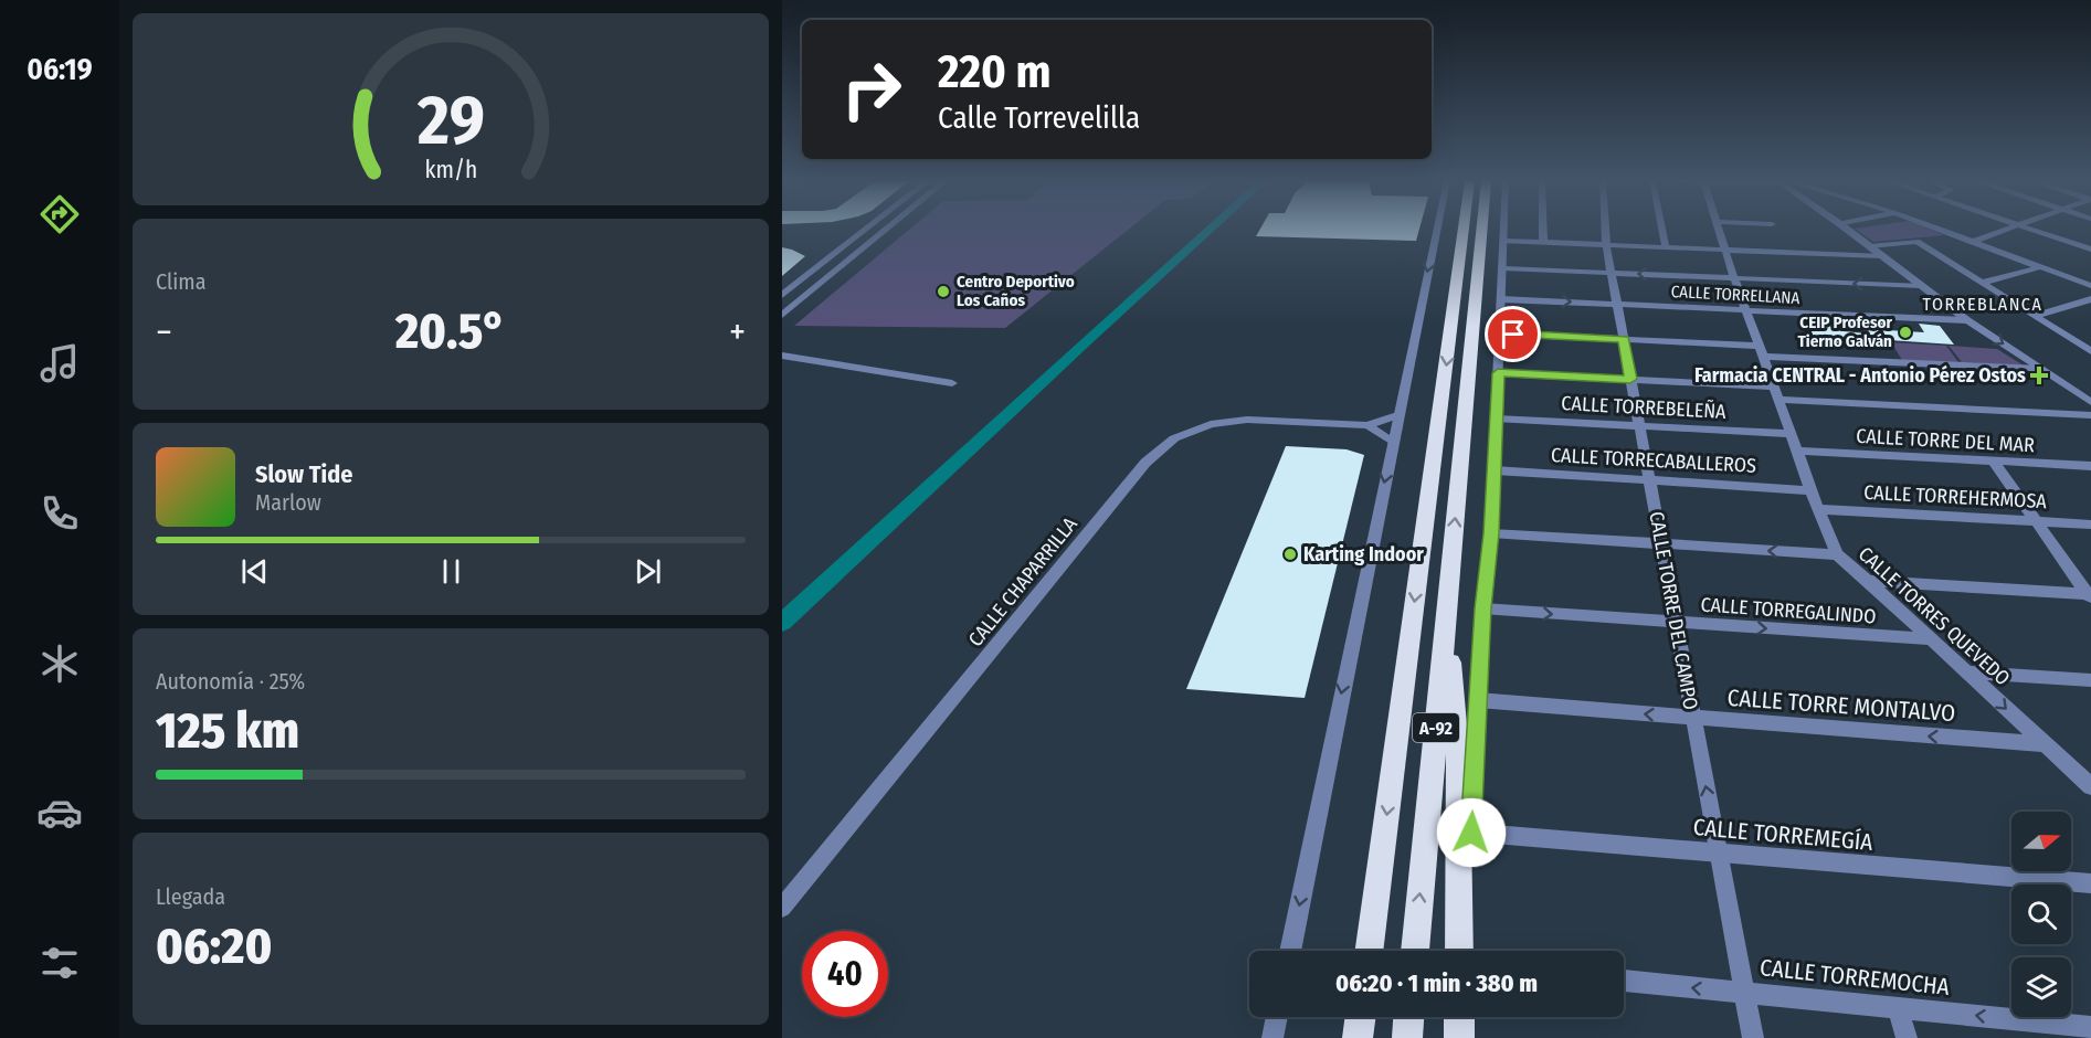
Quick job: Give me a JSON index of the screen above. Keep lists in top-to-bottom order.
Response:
{
  "streets": {
    "highway": ["A-92"],
    "street": [
      "CALLE TORRELLANA",
      "CALLE TORREBELEÑA",
      "CALLE TORRE DEL MAR",
      "CALLE TORRECABALLEROS",
      "CALLE TORREHERMOSA",
      "CALLE CHAPARRILLA",
      "CALLE TORRE DEL CAMPO",
      "CALLE TORREGALINDO",
      "CALLE TORRES QUEVEDO",
      "CALLE TORRE MONTALVO",
      "CALLE TORREMEGÍA",
      "CALLE TORREMOCHA"
    ]
  },
  "crossings": [
    ["CALLE TORRELLANA", "CALLE TORRE DEL CAMPO"],
    ["CALLE TORRELLANA", "CALLE TORRES QUEVEDO"],
    ["CALLE TORREBELEÑA", "CALLE TORRE DEL CAMPO"],
    ["CALLE TORREBELEÑA", "CALLE TORRES QUEVEDO"],
    ["CALLE TORRE DEL MAR", "CALLE TORRES QUEVEDO"],
    ["CALLE TORRECABALLEROS", "CALLE TORRE DEL CAMPO"],
    ["CALLE TORRECABALLEROS", "CALLE TORRES QUEVEDO"],
    ["CALLE TORREHERMOSA", "CALLE TORRES QUEVEDO"],
    ["CALLE TORRE DEL CAMPO", "CALLE TORREGALINDO"],
    ["CALLE TORRE DEL CAMPO", "CALLE TORRE MONTALVO"],
    ["CALLE TORRE DEL CAMPO", "CALLE TORREMEGÍA"],
    ["CALLE TORRE DEL CAMPO", "CALLE TORREMOCHA"],
    ["CALLE TORREGALINDO", "CALLE TORRES QUEVEDO"],
    ["CALLE TORRES QUEVEDO", "CALLE TORRE MONTALVO"]
  ],
  "one_way": ["CALLE TORRE MONTALVO", "CALLE TORREMOCHA"],
  "districts": ["TORREBLANCA"],
  "places": {
    "other": ["Centro Deportivo Los Caños", "CEIP Profesor Tierno Galván", "Karting Indoor"],
    "health": ["Farmacia CENTRAL - Antonio Pérez Ostos"]
  },
  "north": "right",
  "page": {
    "tabs": "06:19",
    "turn": ["220 m", "Calle Torrevelilla"],
    "tile": [
      "Clima",
      ["Autonomía · 25%", "125 km"],
      ["Llegada", "06:20"]
    ],
    "heat": ["−", "20.5°", "+"],
    "song": ["Slow Tide", "Marlow"],
    "limit": "40",
    "trip": "06:20 · 1 min · 380 m",
    "gauge": ["29", "km/h"]
  }
}
